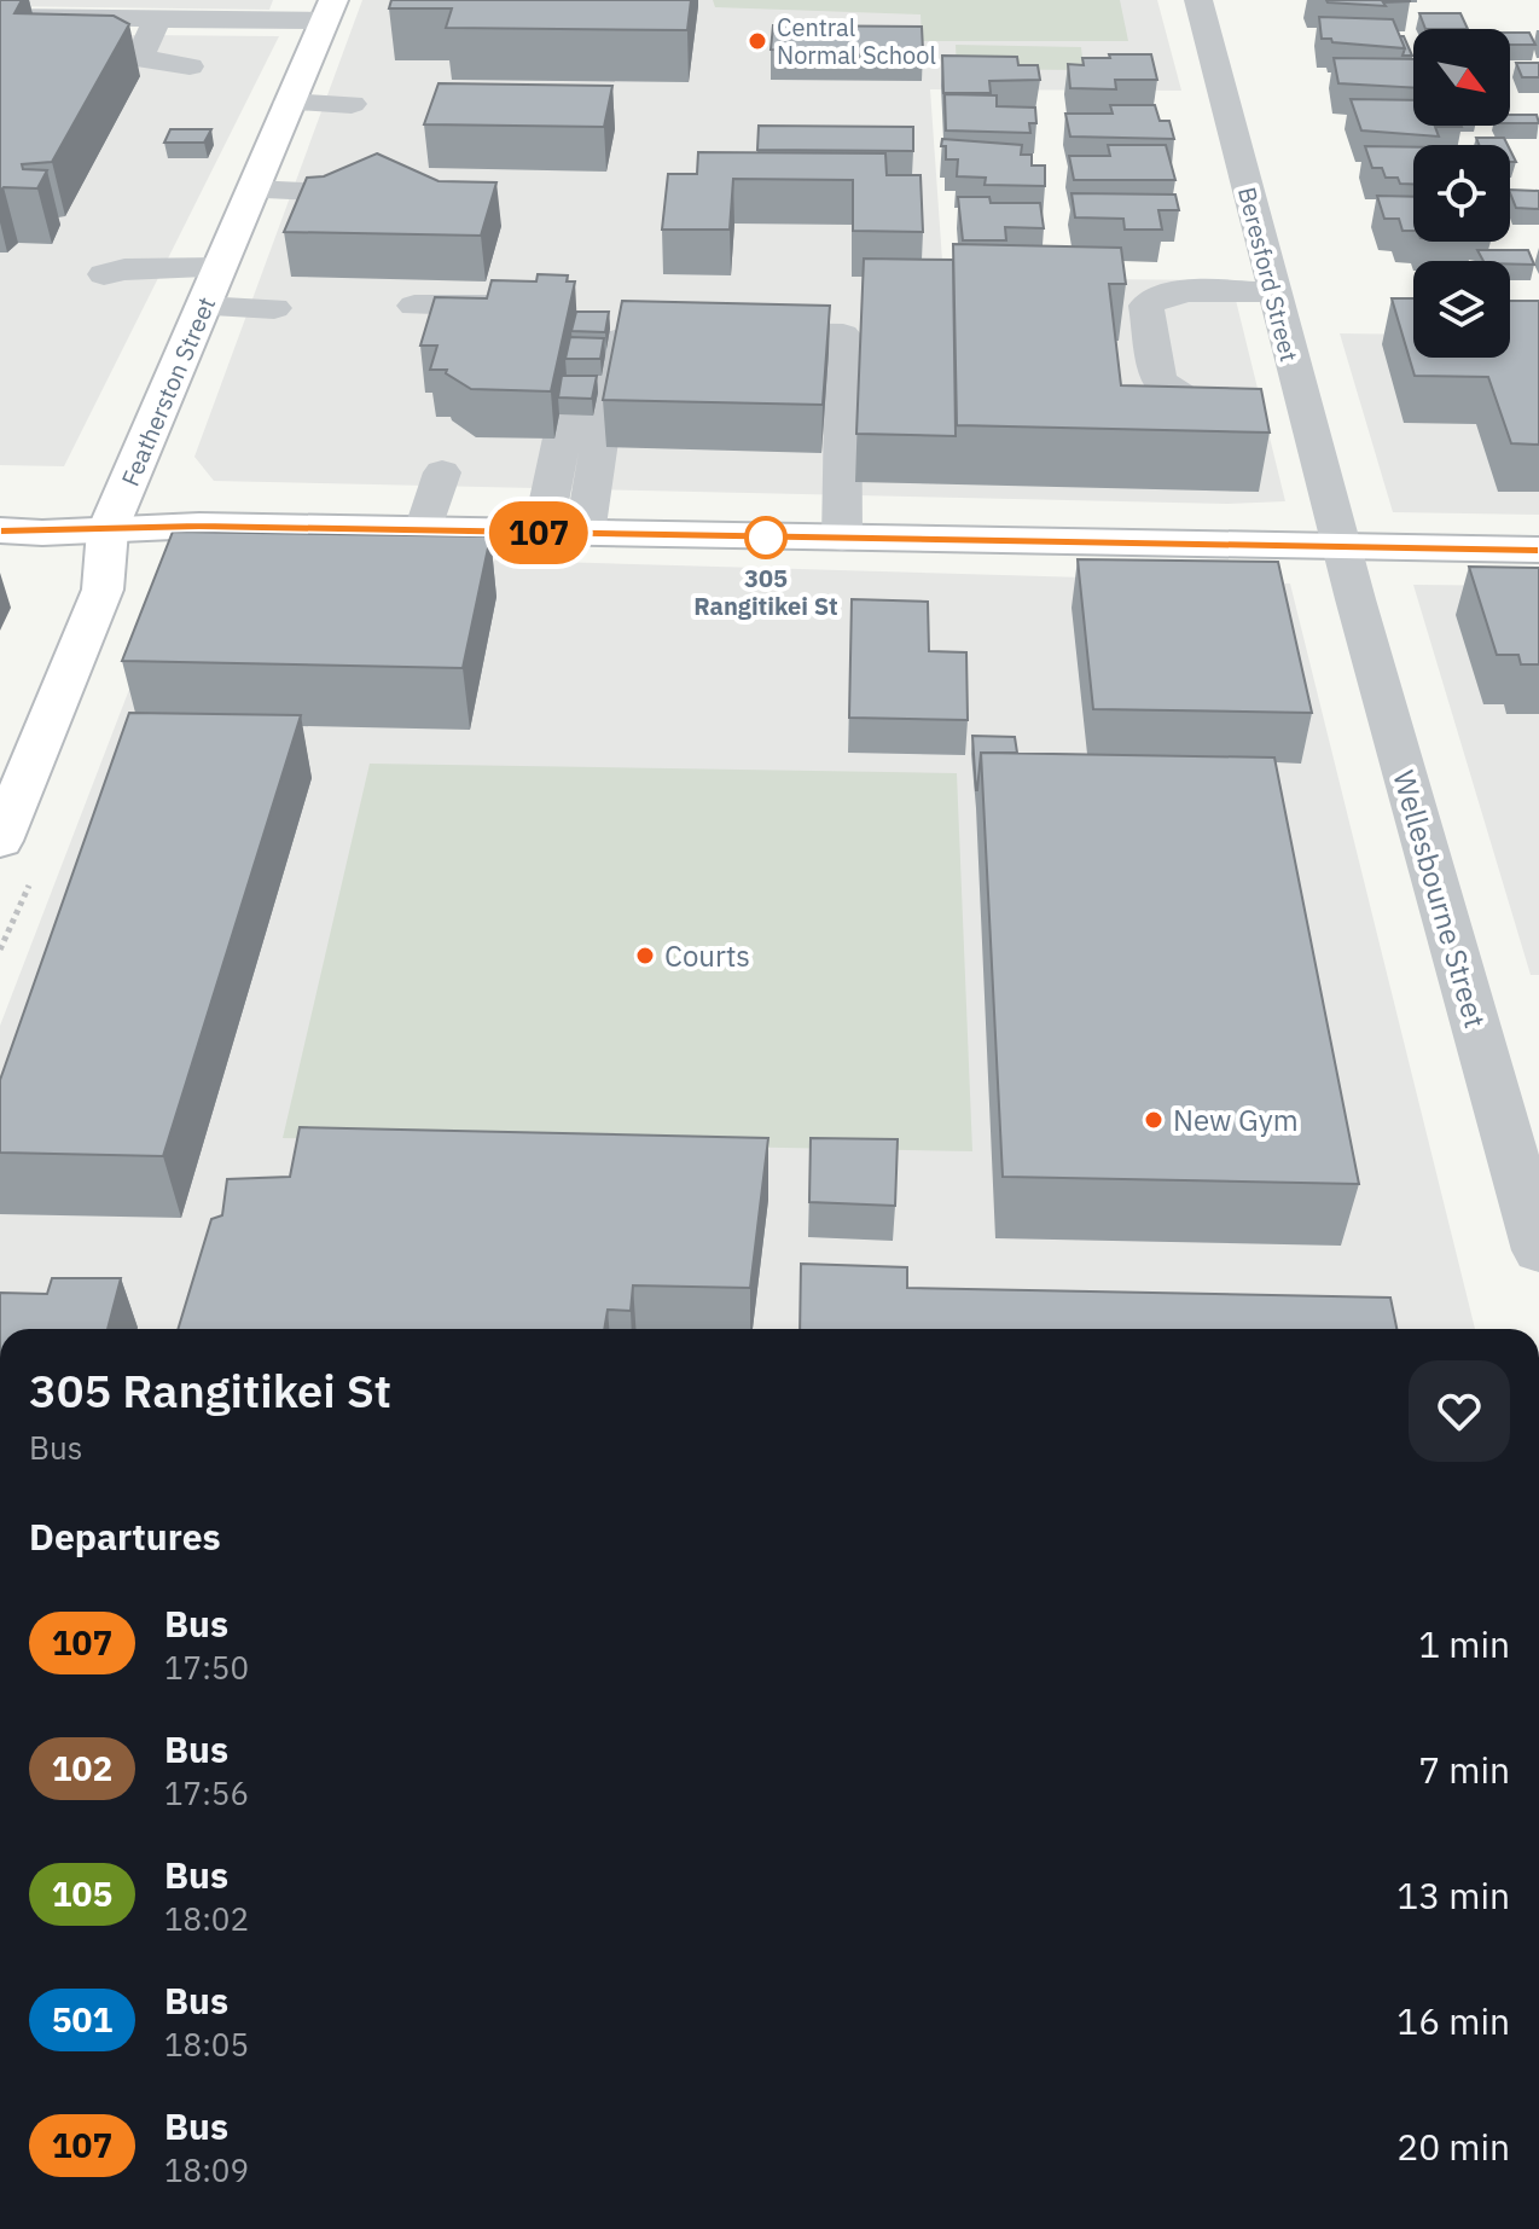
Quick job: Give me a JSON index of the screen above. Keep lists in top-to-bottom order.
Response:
{
  "streets": {
    "main road": ["Featherston Street"],
    "street": ["Beresford Street", "Wellesbourne Street"]
  },
  "crossings": [
    ["Beresford Street", "Wellesbourne Street"]
  ],
  "places": [
    "Central Normal School",
    "305 Rangitikei St",
    "Courts",
    "New Gym"
  ],
  "lines": ["bus line 107"],
  "north": "bottom right",
  "page": {
    "on_map": "107",
    "heading": [
      ["305 Rangitikei St", "Bus"],
      "Departures"
    ],
    "list": [
      {
        "mark": "107",
        "name": "Bus",
        "note": "17:50",
        "value": "1 min"
      },
      {
        "mark": "102",
        "name": "Bus",
        "note": "17:56",
        "value": "7 min"
      },
      {
        "mark": "105",
        "name": "Bus",
        "note": "18:02",
        "value": "13 min"
      },
      {
        "mark": "501",
        "name": "Bus",
        "note": "18:05",
        "value": "16 min"
      },
      {
        "mark": "107",
        "name": "Bus",
        "note": "18:09",
        "value": "20 min"
      }
    ]
  }
}
